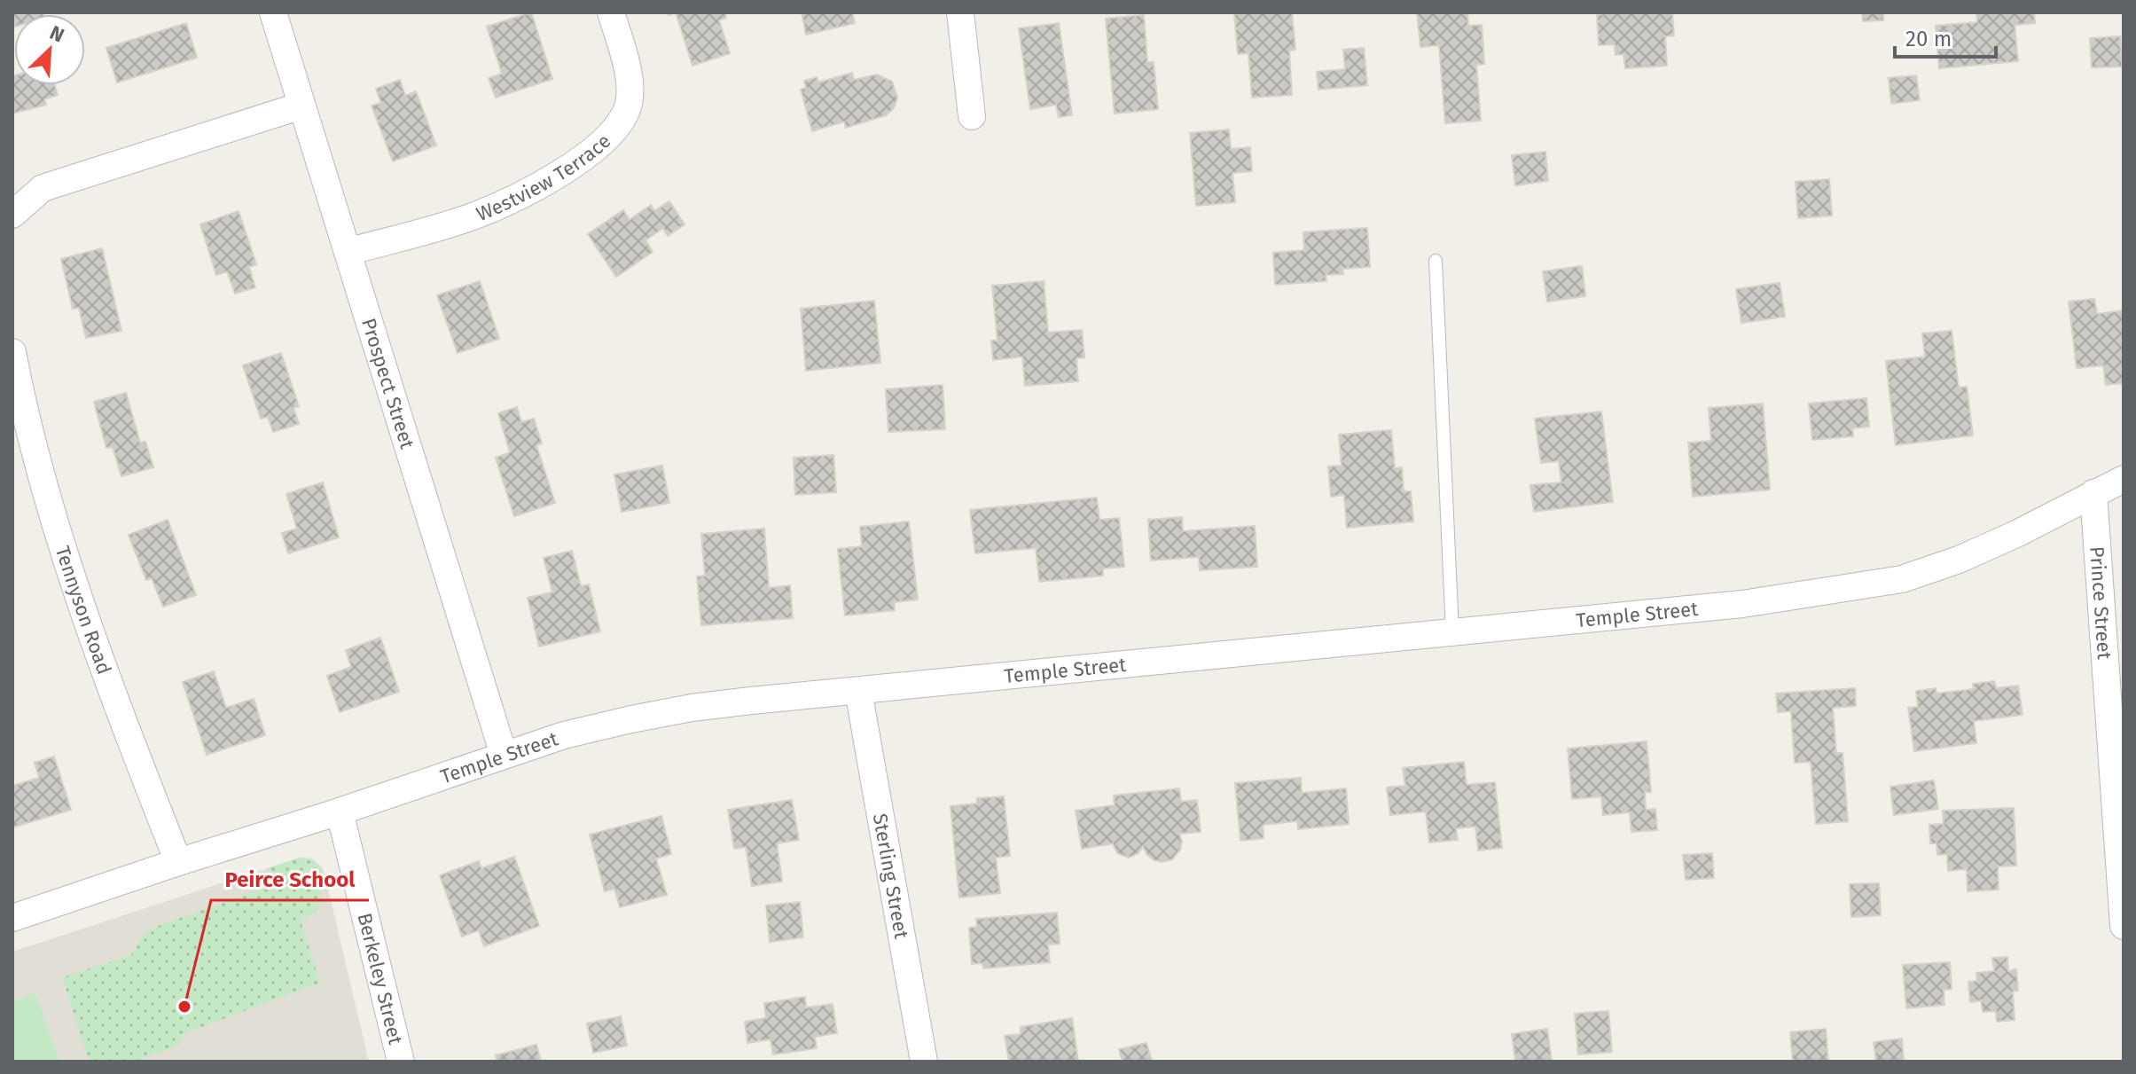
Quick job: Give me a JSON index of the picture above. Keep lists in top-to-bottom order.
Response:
{
  "streets": {
    "street": [
      "Westview Terrace",
      "Prospect Street",
      "Prince Street",
      "Tennyson Road",
      "Temple Street",
      "Sterling Street",
      "Berkeley Street"
    ]
  },
  "crossings": [
    ["Westview Terrace", "Prospect Street"],
    ["Prospect Street", "Temple Street"],
    ["Prince Street", "Temple Street"],
    ["Tennyson Road", "Temple Street"],
    ["Temple Street", "Sterling Street"],
    ["Temple Street", "Berkeley Street"]
  ],
  "places": ["Peirce School"],
  "scale_bar": "20 m",
  "north": "top right"
}
